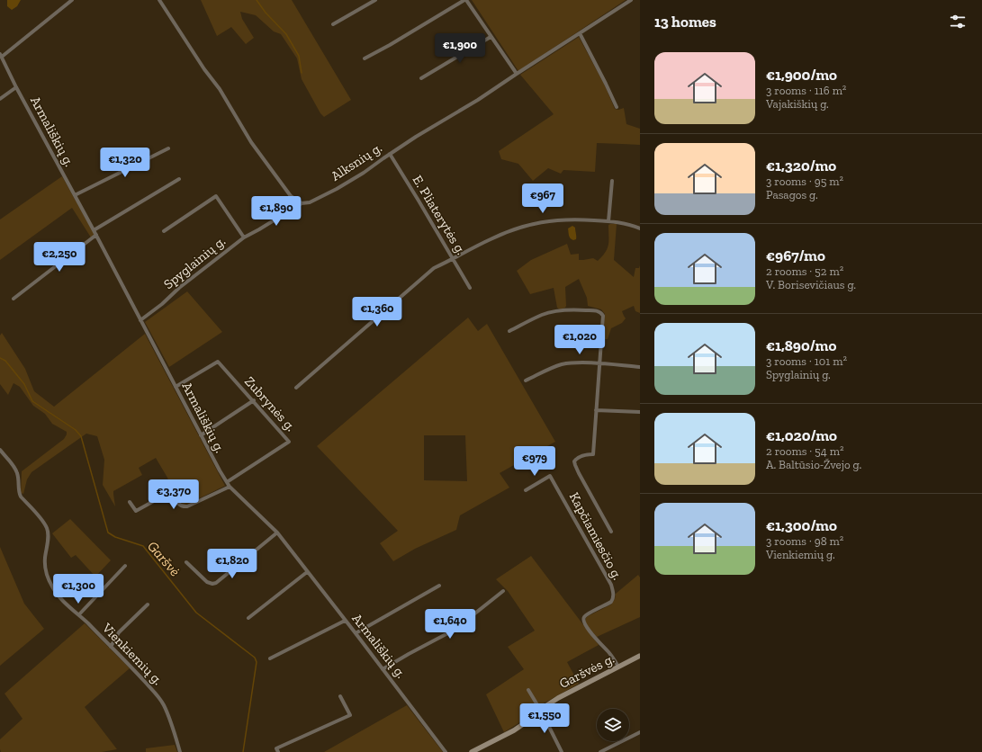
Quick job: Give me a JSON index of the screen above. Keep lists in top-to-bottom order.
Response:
{
  "streets": {
    "main road": ["Garšvės g."],
    "street": [
      "Armališkių g.",
      "Alksnių g.",
      "E. Pliaterytės g.",
      "Spyglainių g.",
      "Zubrynės g.",
      "Kapčiamiesčio g.",
      "Vienkiemių g."
    ]
  },
  "crossings": [
    ["Armališkių g.", "Spyglainių g."],
    ["Armališkių g.", "Zubrynės g."],
    ["Alksnių g.", "E. Pliaterytės g."],
    ["Alksnių g.", "Spyglainių g."],
    ["Kapčiamiesčio g.", "Garšvės g."]
  ],
  "water": ["Garšvė"],
  "page": {
    "heading": "13 homes",
    "price": [
      "€1,900",
      "€1,320",
      "€967",
      "€1,890",
      "€2,250",
      "€1,360",
      "€1,020",
      "€979",
      "€3,370",
      "€1,820",
      "€1,300",
      "€1,640",
      "€1,550"
    ],
    "list": [
      {
        "name": "€1,900/mo",
        "note": "3 rooms · 116 m² · Vajakiškių g."
      },
      {
        "name": "€1,320/mo",
        "note": "3 rooms · 95 m² · Pasagos g."
      },
      {
        "name": "€967/mo",
        "note": "2 rooms · 52 m² · V. Borisevičiaus g."
      },
      {
        "name": "€1,890/mo",
        "note": "3 rooms · 101 m² · Spyglainių g."
      },
      {
        "name": "€1,020/mo",
        "note": "2 rooms · 54 m² · A. Baltūsio-Žvejo g."
      },
      {
        "name": "€1,300/mo",
        "note": "3 rooms · 98 m² · Vienkiemių g."
      }
    ]
  }
}
